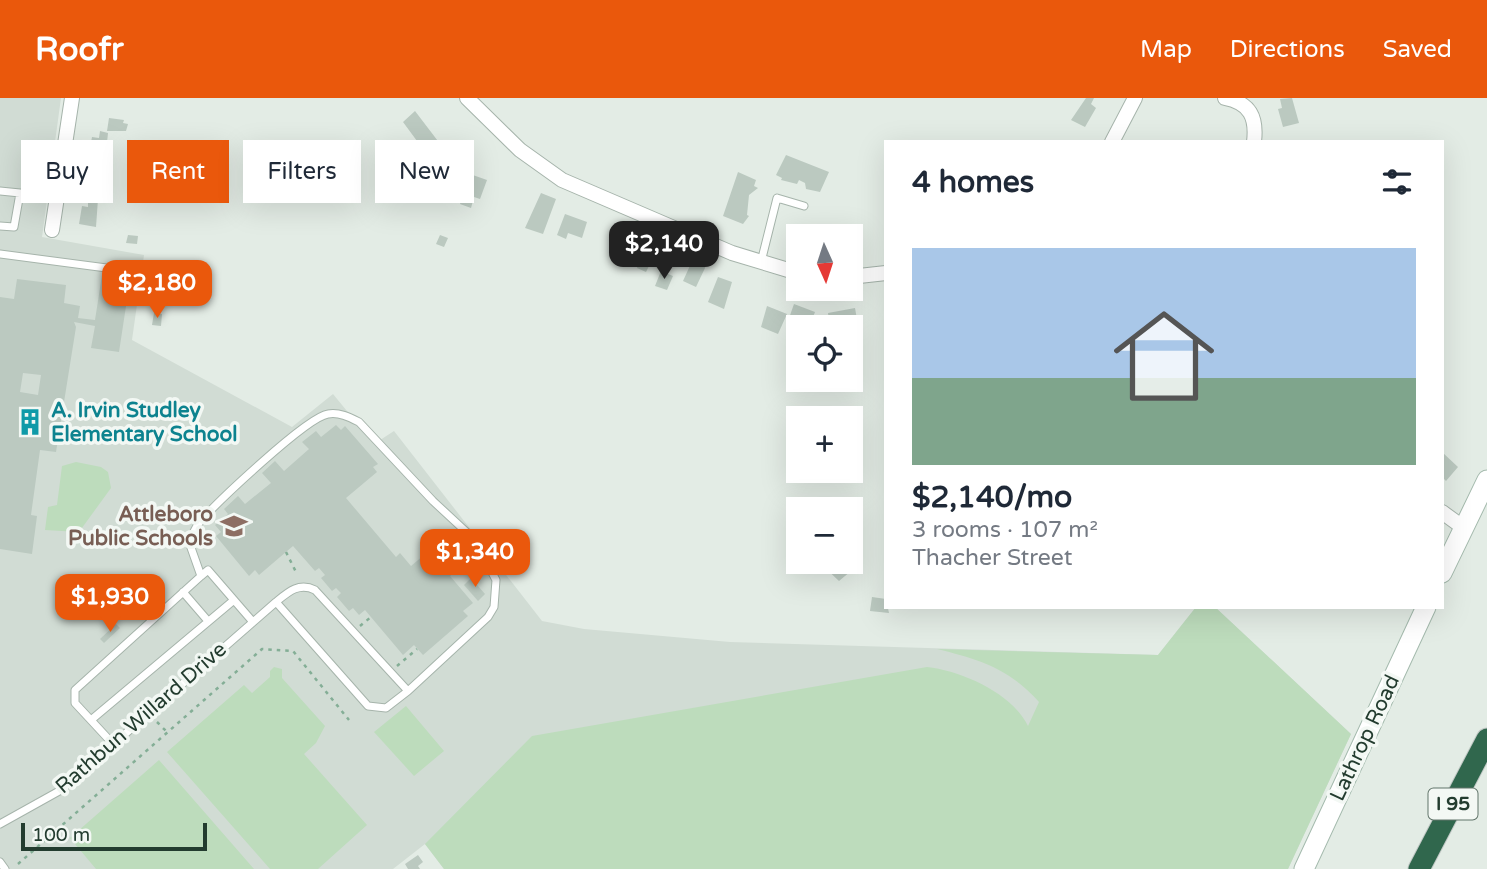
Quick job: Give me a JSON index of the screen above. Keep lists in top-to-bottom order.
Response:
{
  "streets": {
    "highway": ["I 95"],
    "main road": ["Lathrop Road"],
    "lane": ["Rathbun Willard Drive"]
  },
  "places": {
    "building": ["A. Irvin Studley Elementary School"],
    "school or university": ["Attleboro Public Schools"]
  },
  "scale_bar": "100 m",
  "north": "bottom",
  "page": {
    "header": "Roofr",
    "nav": ["Map", "Directions", "Saved"],
    "chip": [
      "Buy",
      "Rent",
      "Filters",
      "New"
    ],
    "heading": "4 homes",
    "price": [
      "$2,140",
      "$2,180",
      "$1,340",
      "$1,930"
    ],
    "map_buttons": ["+", "−"],
    "list": [
      {
        "name": "$2,140/mo",
        "note": "3 rooms · 107 m² · Thacher Street"
      }
    ],
    "scale": "100 m"
  }
}
